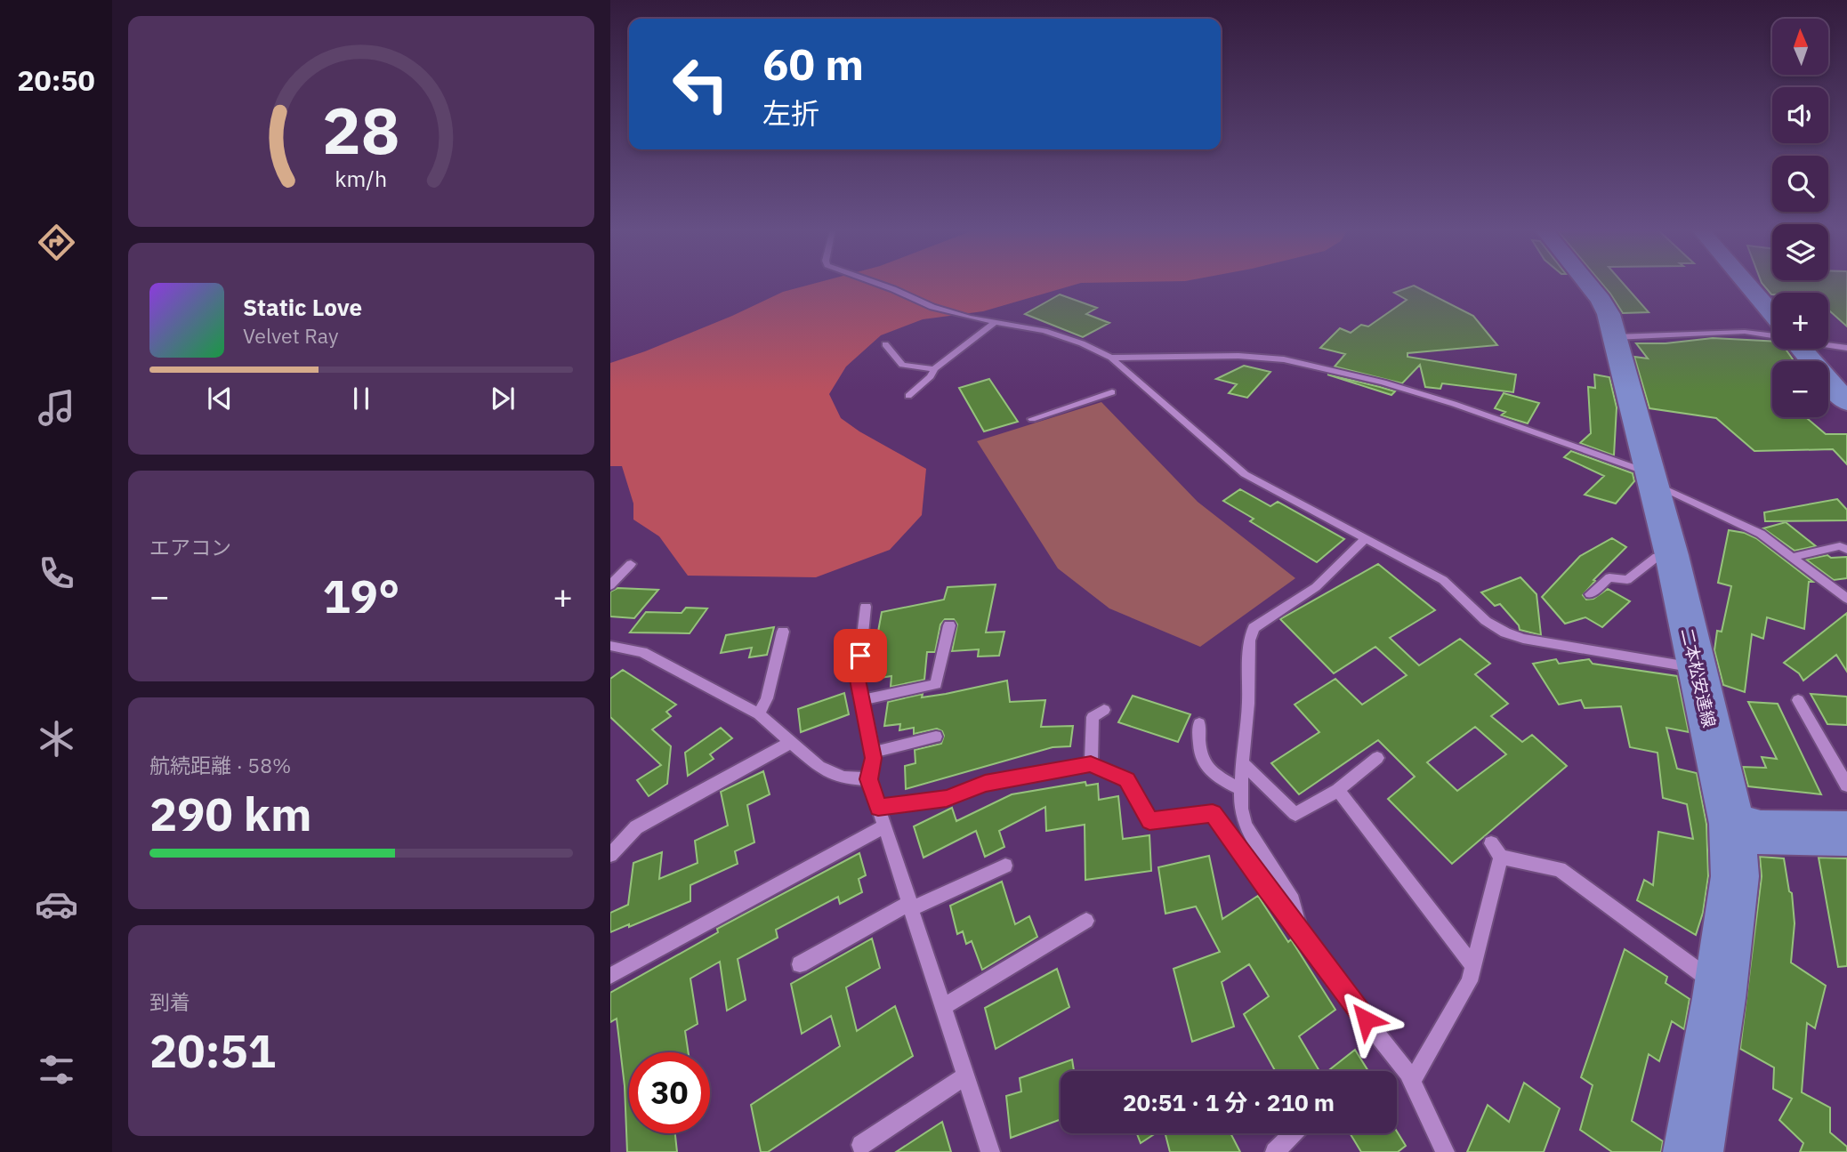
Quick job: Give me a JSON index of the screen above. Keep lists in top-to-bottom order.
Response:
{
  "streets": {
    "main road": ["二本松安達線"]
  },
  "north": "top",
  "page": {
    "tabs": "20:50",
    "map_buttons": ["+", "−"],
    "turn": ["60 m", "左折"],
    "song": ["Static Love", "Velvet Ray"],
    "tile": [
      "エアコン",
      ["航続距離 · 58%", "290 km"],
      ["到着", "20:51"]
    ],
    "heat": ["−", "19°", "+"],
    "limit": "30",
    "trip": "20:51 · 1 分 · 210 m",
    "gauge": ["28", "km/h"]
  }
}
